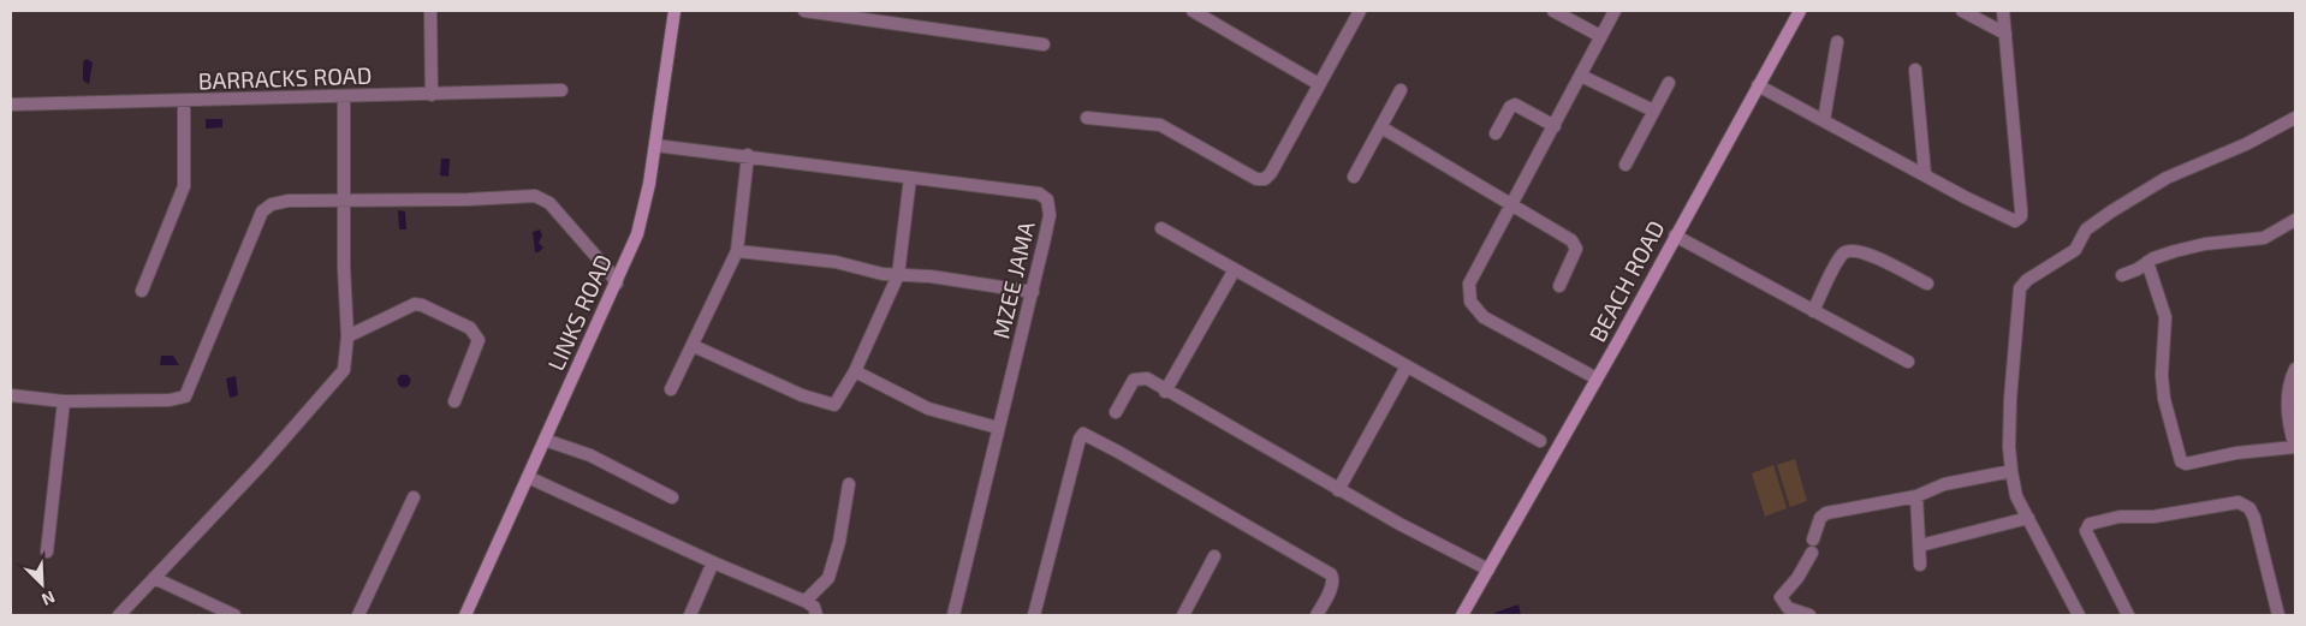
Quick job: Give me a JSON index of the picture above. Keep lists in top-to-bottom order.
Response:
{
  "streets": {
    "main road": ["BEACH ROAD", "LINKS ROAD"],
    "street": ["BARRACKS ROAD", "MZEE JAMA"]
  },
  "crossings": [
    ["MZEE JAMA", "LINKS ROAD"]
  ],
  "north": "bottom right"
}
